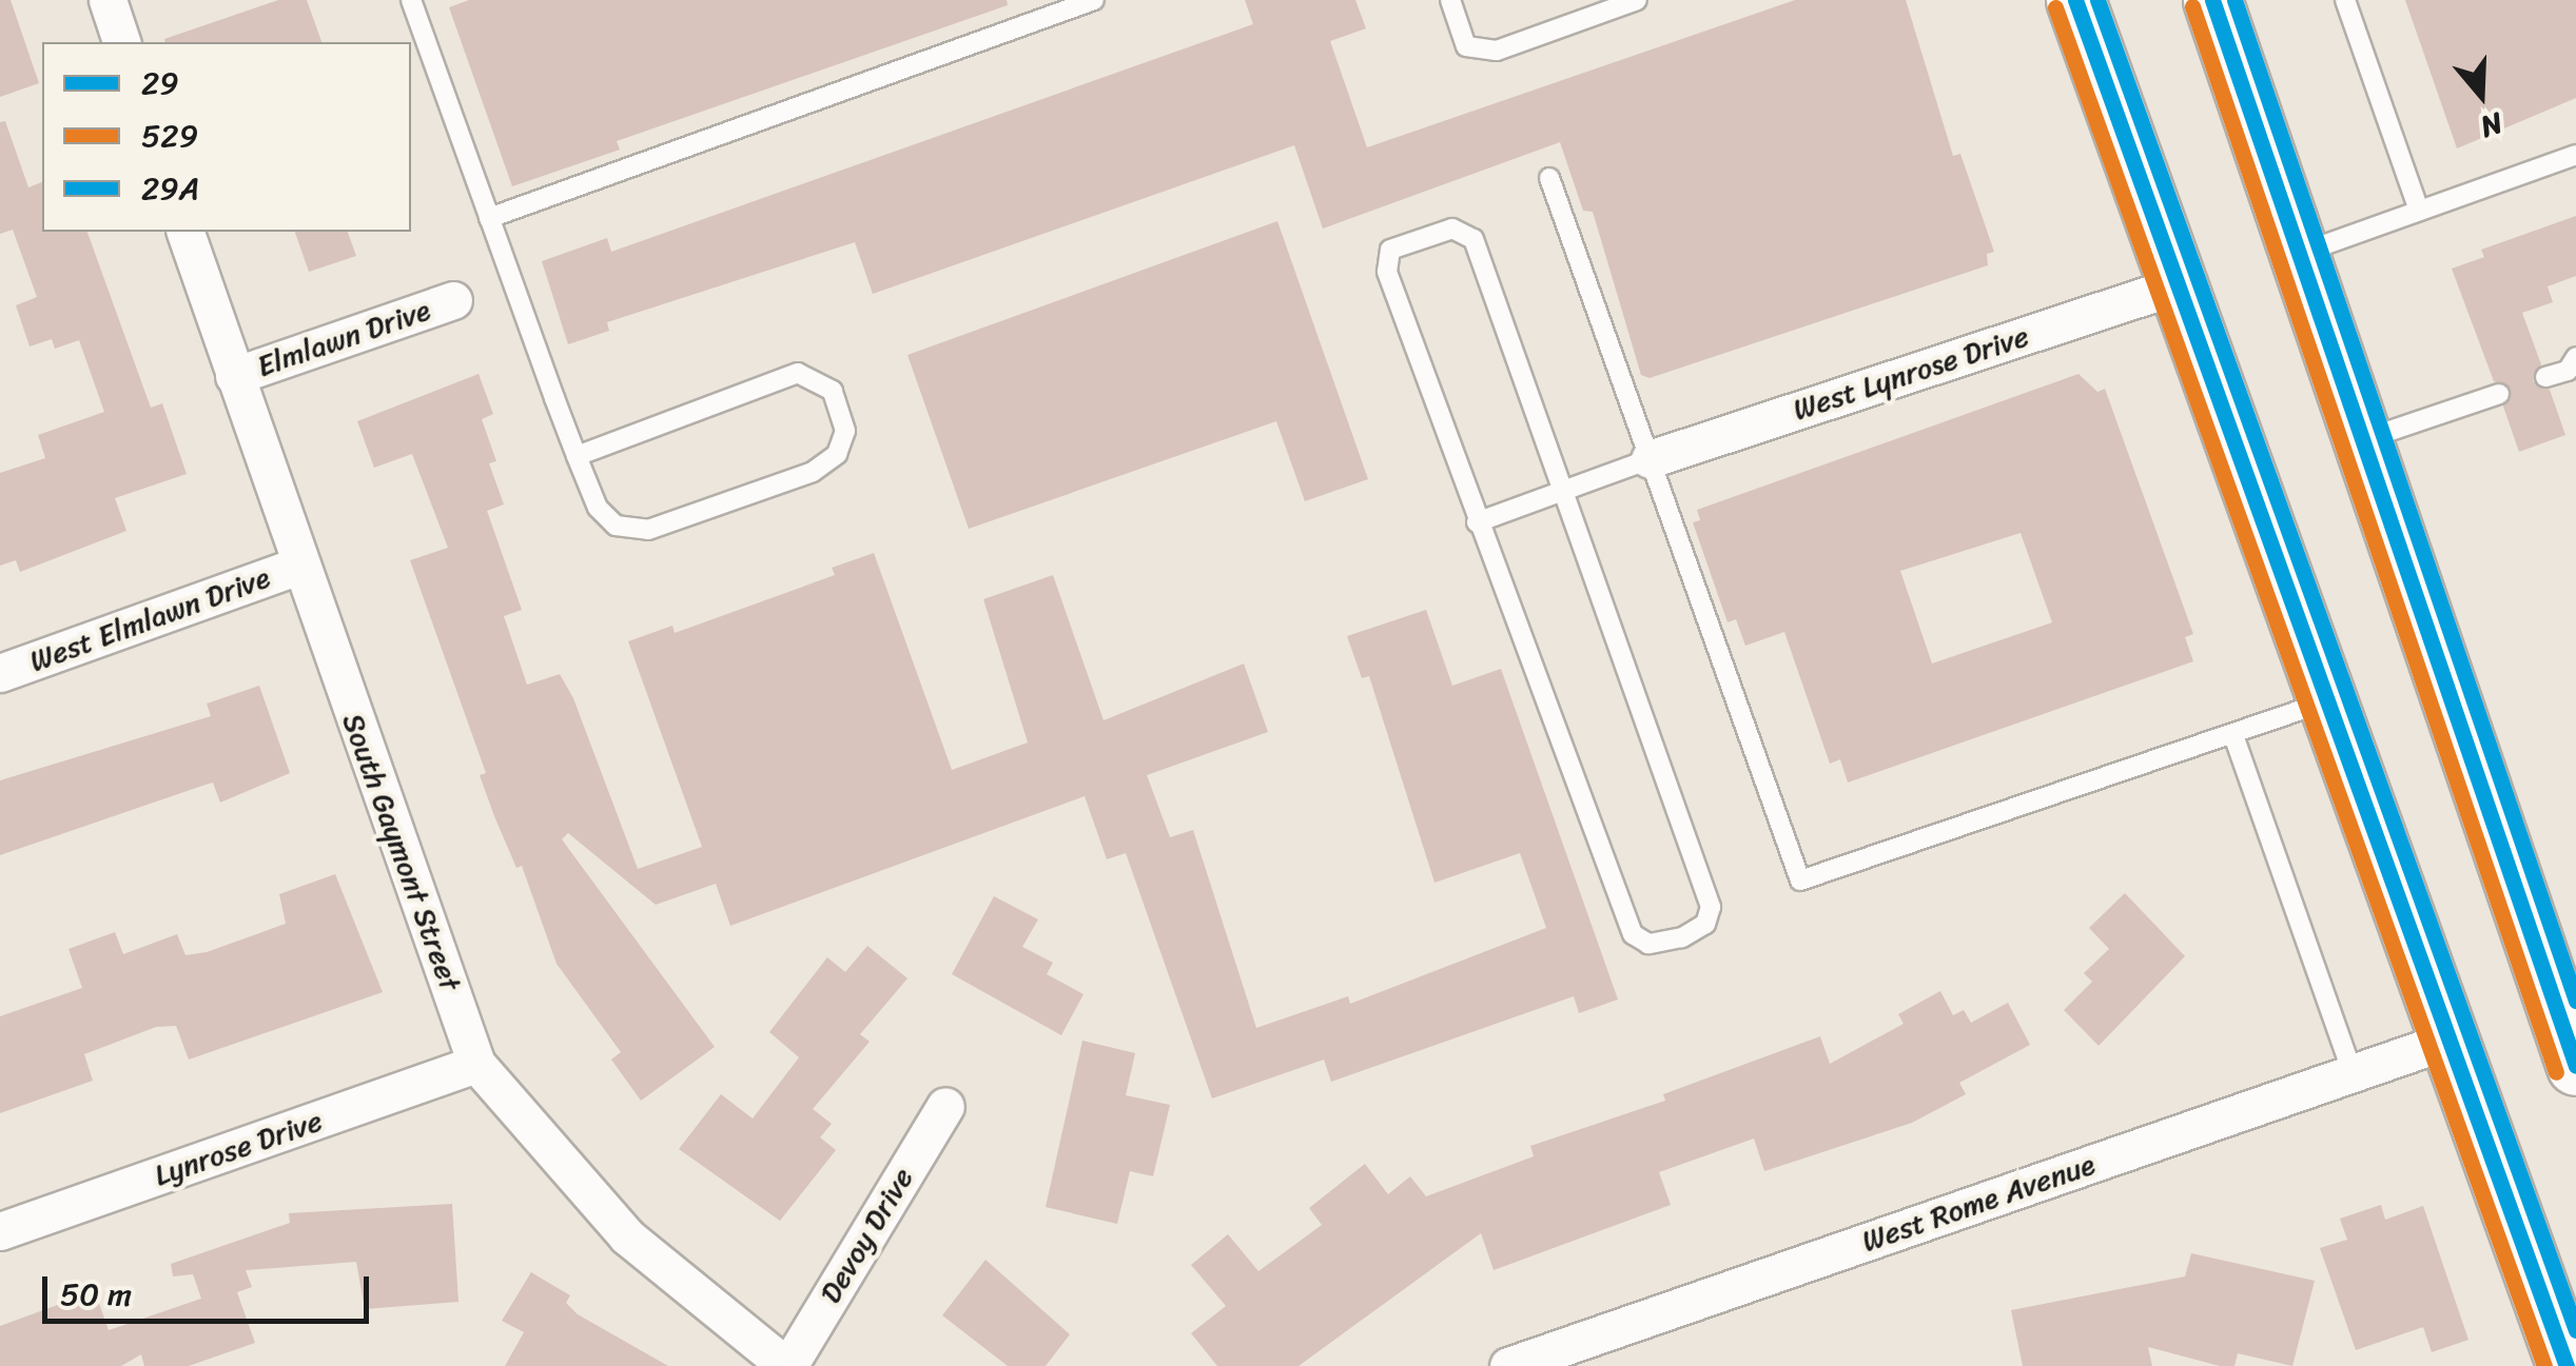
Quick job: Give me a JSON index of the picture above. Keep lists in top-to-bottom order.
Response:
{
  "streets": {
    "street": [
      "Elmlawn Drive",
      "West Lynrose Drive",
      "West Elmlawn Drive",
      "South Gaymont Street",
      "Lynrose Drive",
      "West Rome Avenue",
      "Devoy Drive"
    ]
  },
  "crossings": [
    ["Elmlawn Drive", "South Gaymont Street"],
    ["West Elmlawn Drive", "South Gaymont Street"],
    ["South Gaymont Street", "Lynrose Drive"],
    ["South Gaymont Street", "Devoy Drive"]
  ],
  "lines": ["transit line 29", "transit line 29A", "transit line 529"],
  "legend": ["29", "529", "29A"],
  "scale_bar": "50 m",
  "north": "bottom"
}
